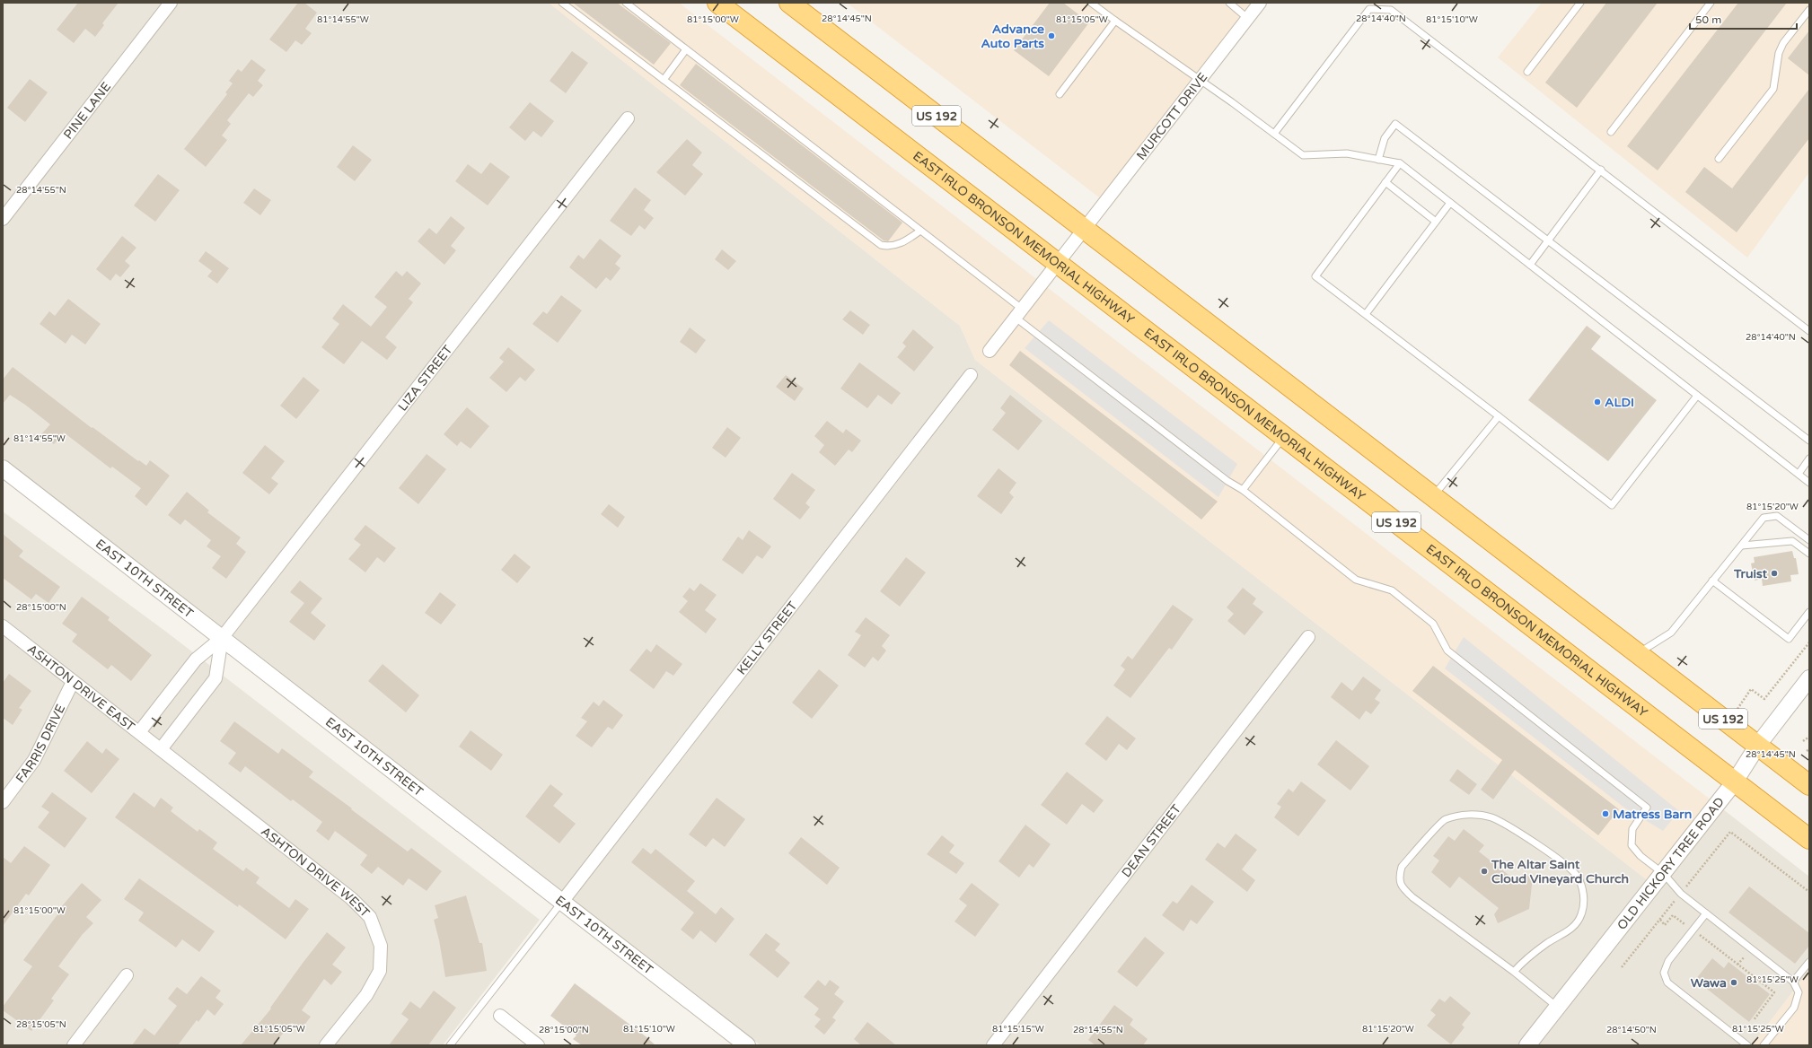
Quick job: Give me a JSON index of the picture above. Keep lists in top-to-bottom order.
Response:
{
  "streets": {
    "highway": ["US 192", "EAST IRLO BRONSON MEMORIAL HIGHWAY"],
    "street": [
      "PINE LANE",
      "MURCOTT DRIVE",
      "LIZA STREET",
      "EAST 10TH STREET",
      "KELLY STREET",
      "ASHTON DRIVE EAST",
      "FARRIS DRIVE",
      "DEAN STREET",
      "OLD HICKORY TREE ROAD",
      "ASHTON DRIVE WEST"
    ]
  },
  "crossings": [
    ["US 192", "MURCOTT DRIVE"],
    ["US 192", "OLD HICKORY TREE ROAD"],
    ["EAST IRLO BRONSON MEMORIAL HIGHWAY", "OLD HICKORY TREE ROAD"],
    ["LIZA STREET", "EAST 10TH STREET"],
    ["LIZA STREET", "ASHTON DRIVE EAST"],
    ["EAST 10TH STREET", "KELLY STREET"],
    ["ASHTON DRIVE EAST", "FARRIS DRIVE"],
    ["ASHTON DRIVE EAST", "ASHTON DRIVE WEST"]
  ],
  "places": [
    "Advance Auto Parts",
    "ALDI",
    "Truist",
    "Matress Barn",
    "The Altar Saint Cloud Vineyard Church",
    "Wawa"
  ],
  "scale_bar": "50 m",
  "coordinates": [
    "28°14'40\"N",
    "28°14'45\"N",
    "81°15'10\"W",
    "81°14'55\"W",
    "81°15'00\"W",
    "81°15'05\"W",
    "28°14'55\"N",
    "81°15'20\"W",
    "28°15'00\"N",
    "81°15'25\"W",
    "28°15'05\"N",
    "81°15'15\"W",
    "28°14'50\"N"
  ]
}
